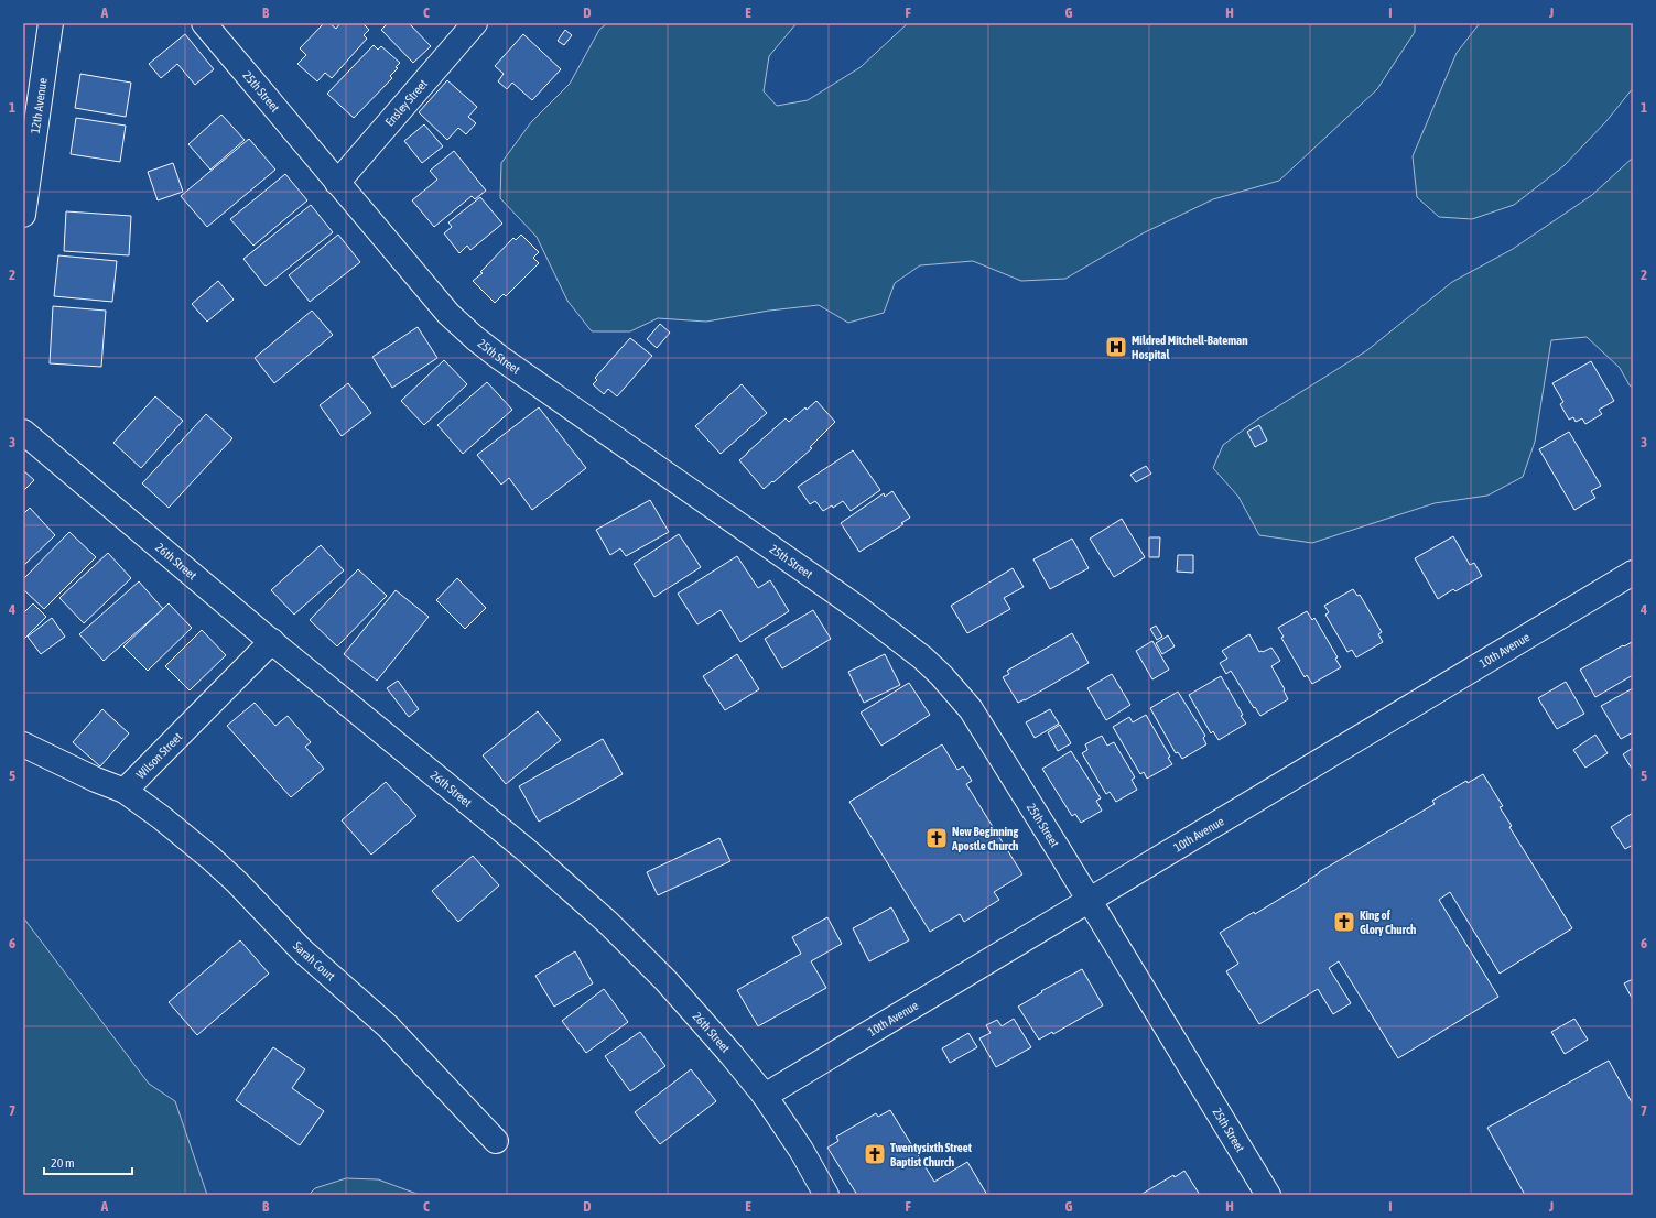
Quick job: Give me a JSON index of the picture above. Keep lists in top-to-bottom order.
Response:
{
  "streets": {
    "street": [
      "25th Street",
      "Ensley Street",
      "12th Avenue",
      "26th Street",
      "10th Avenue",
      "Wilson Street",
      "Sarah Court"
    ]
  },
  "crossings": [
    ["25th Street", "Ensley Street"],
    ["25th Street", "10th Avenue"],
    ["26th Street", "10th Avenue"],
    ["26th Street", "Wilson Street"],
    ["Wilson Street", "Sarah Court"]
  ],
  "places": {
    "hospital": ["Mildred Mitchell-Bateman Hospital"],
    "church": ["New Beginning Apostle Church", "King of Glory Church", "Twentysixth Street Baptist Church"]
  },
  "scale_bar": "20 m",
  "grid": {
    "columns": [
      "A",
      "B",
      "C",
      "D",
      "E",
      "F",
      "G",
      "H",
      "I",
      "J"
    ],
    "rows": [
      "1",
      "2",
      "3",
      "4",
      "5",
      "6",
      "7"
    ]
  }
}
